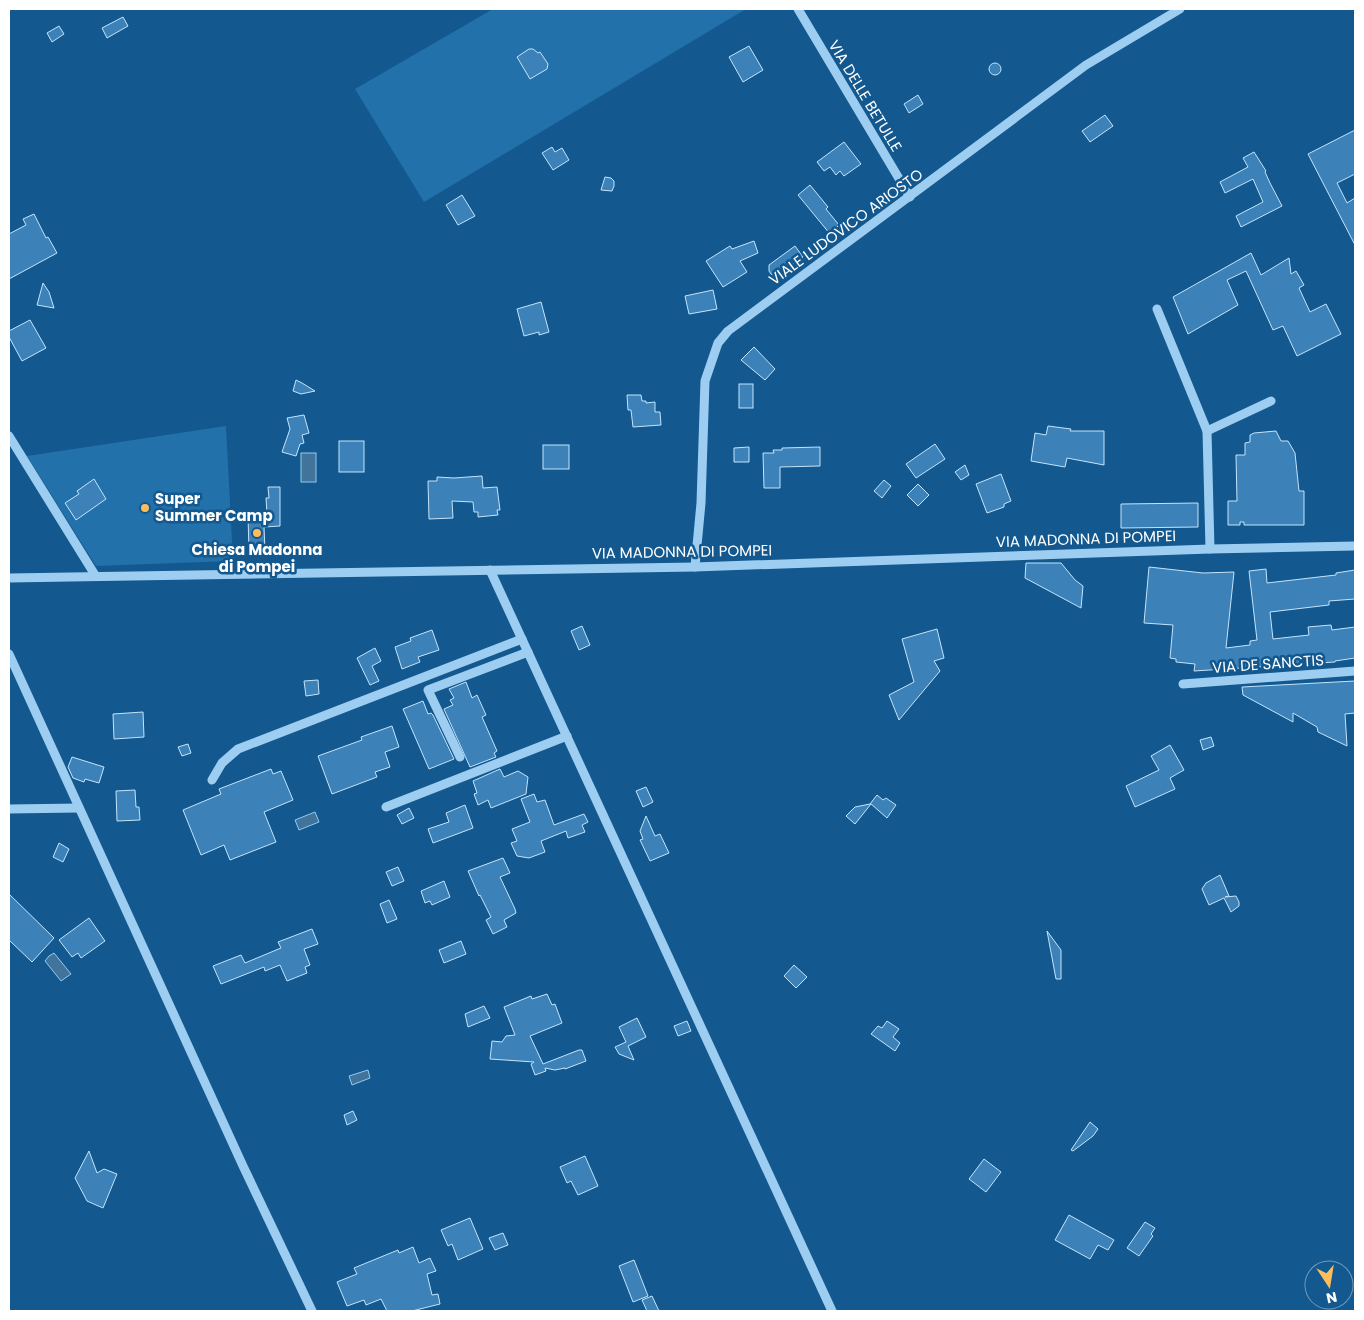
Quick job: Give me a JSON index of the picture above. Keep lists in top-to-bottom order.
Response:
{
  "streets": {
    "street": [
      "VIA DELLE BETULLE",
      "VIALE LUDOVICO ARIOSTO",
      "VIA MADONNA DI POMPEI",
      "VIA DE SANCTIS"
    ]
  },
  "crossings": [
    ["VIA DELLE BETULLE", "VIALE LUDOVICO ARIOSTO"],
    ["VIALE LUDOVICO ARIOSTO", "VIA MADONNA DI POMPEI"]
  ],
  "places": ["Super Summer Camp", "Chiesa Madonna di Pompei"],
  "north": "bottom"
}
